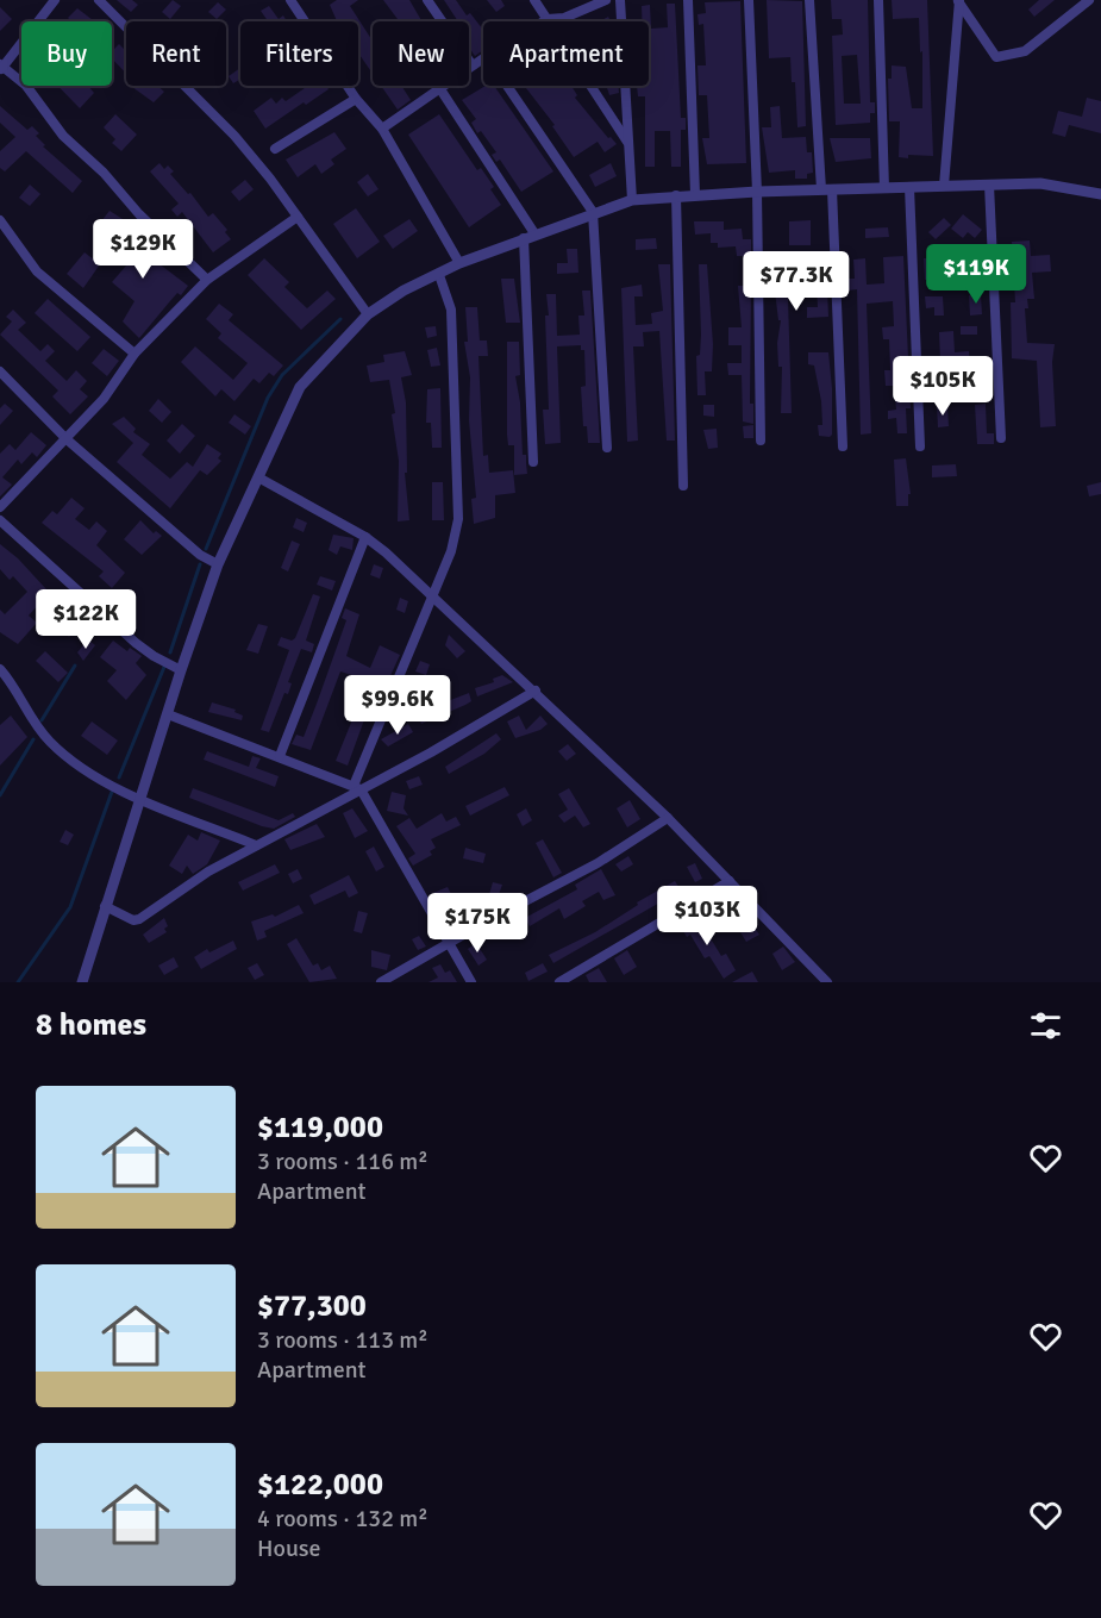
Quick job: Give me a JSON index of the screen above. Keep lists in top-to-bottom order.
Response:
{
  "page": {
    "chip": [
      "Buy",
      "Rent",
      "Filters",
      "New",
      "Apartment"
    ],
    "price": [
      "$129K",
      "$119K",
      "$77.3K",
      "$105K",
      "$122K",
      "$99.6K",
      "$103K",
      "$175K"
    ],
    "heading": "8 homes",
    "list": [
      {
        "name": "$119,000",
        "note": "3 rooms · 116 m² · Apartment"
      },
      {
        "name": "$77,300",
        "note": "3 rooms · 113 m² · Apartment"
      },
      {
        "name": "$122,000",
        "note": "4 rooms · 132 m² · House"
      }
    ]
  }
}
